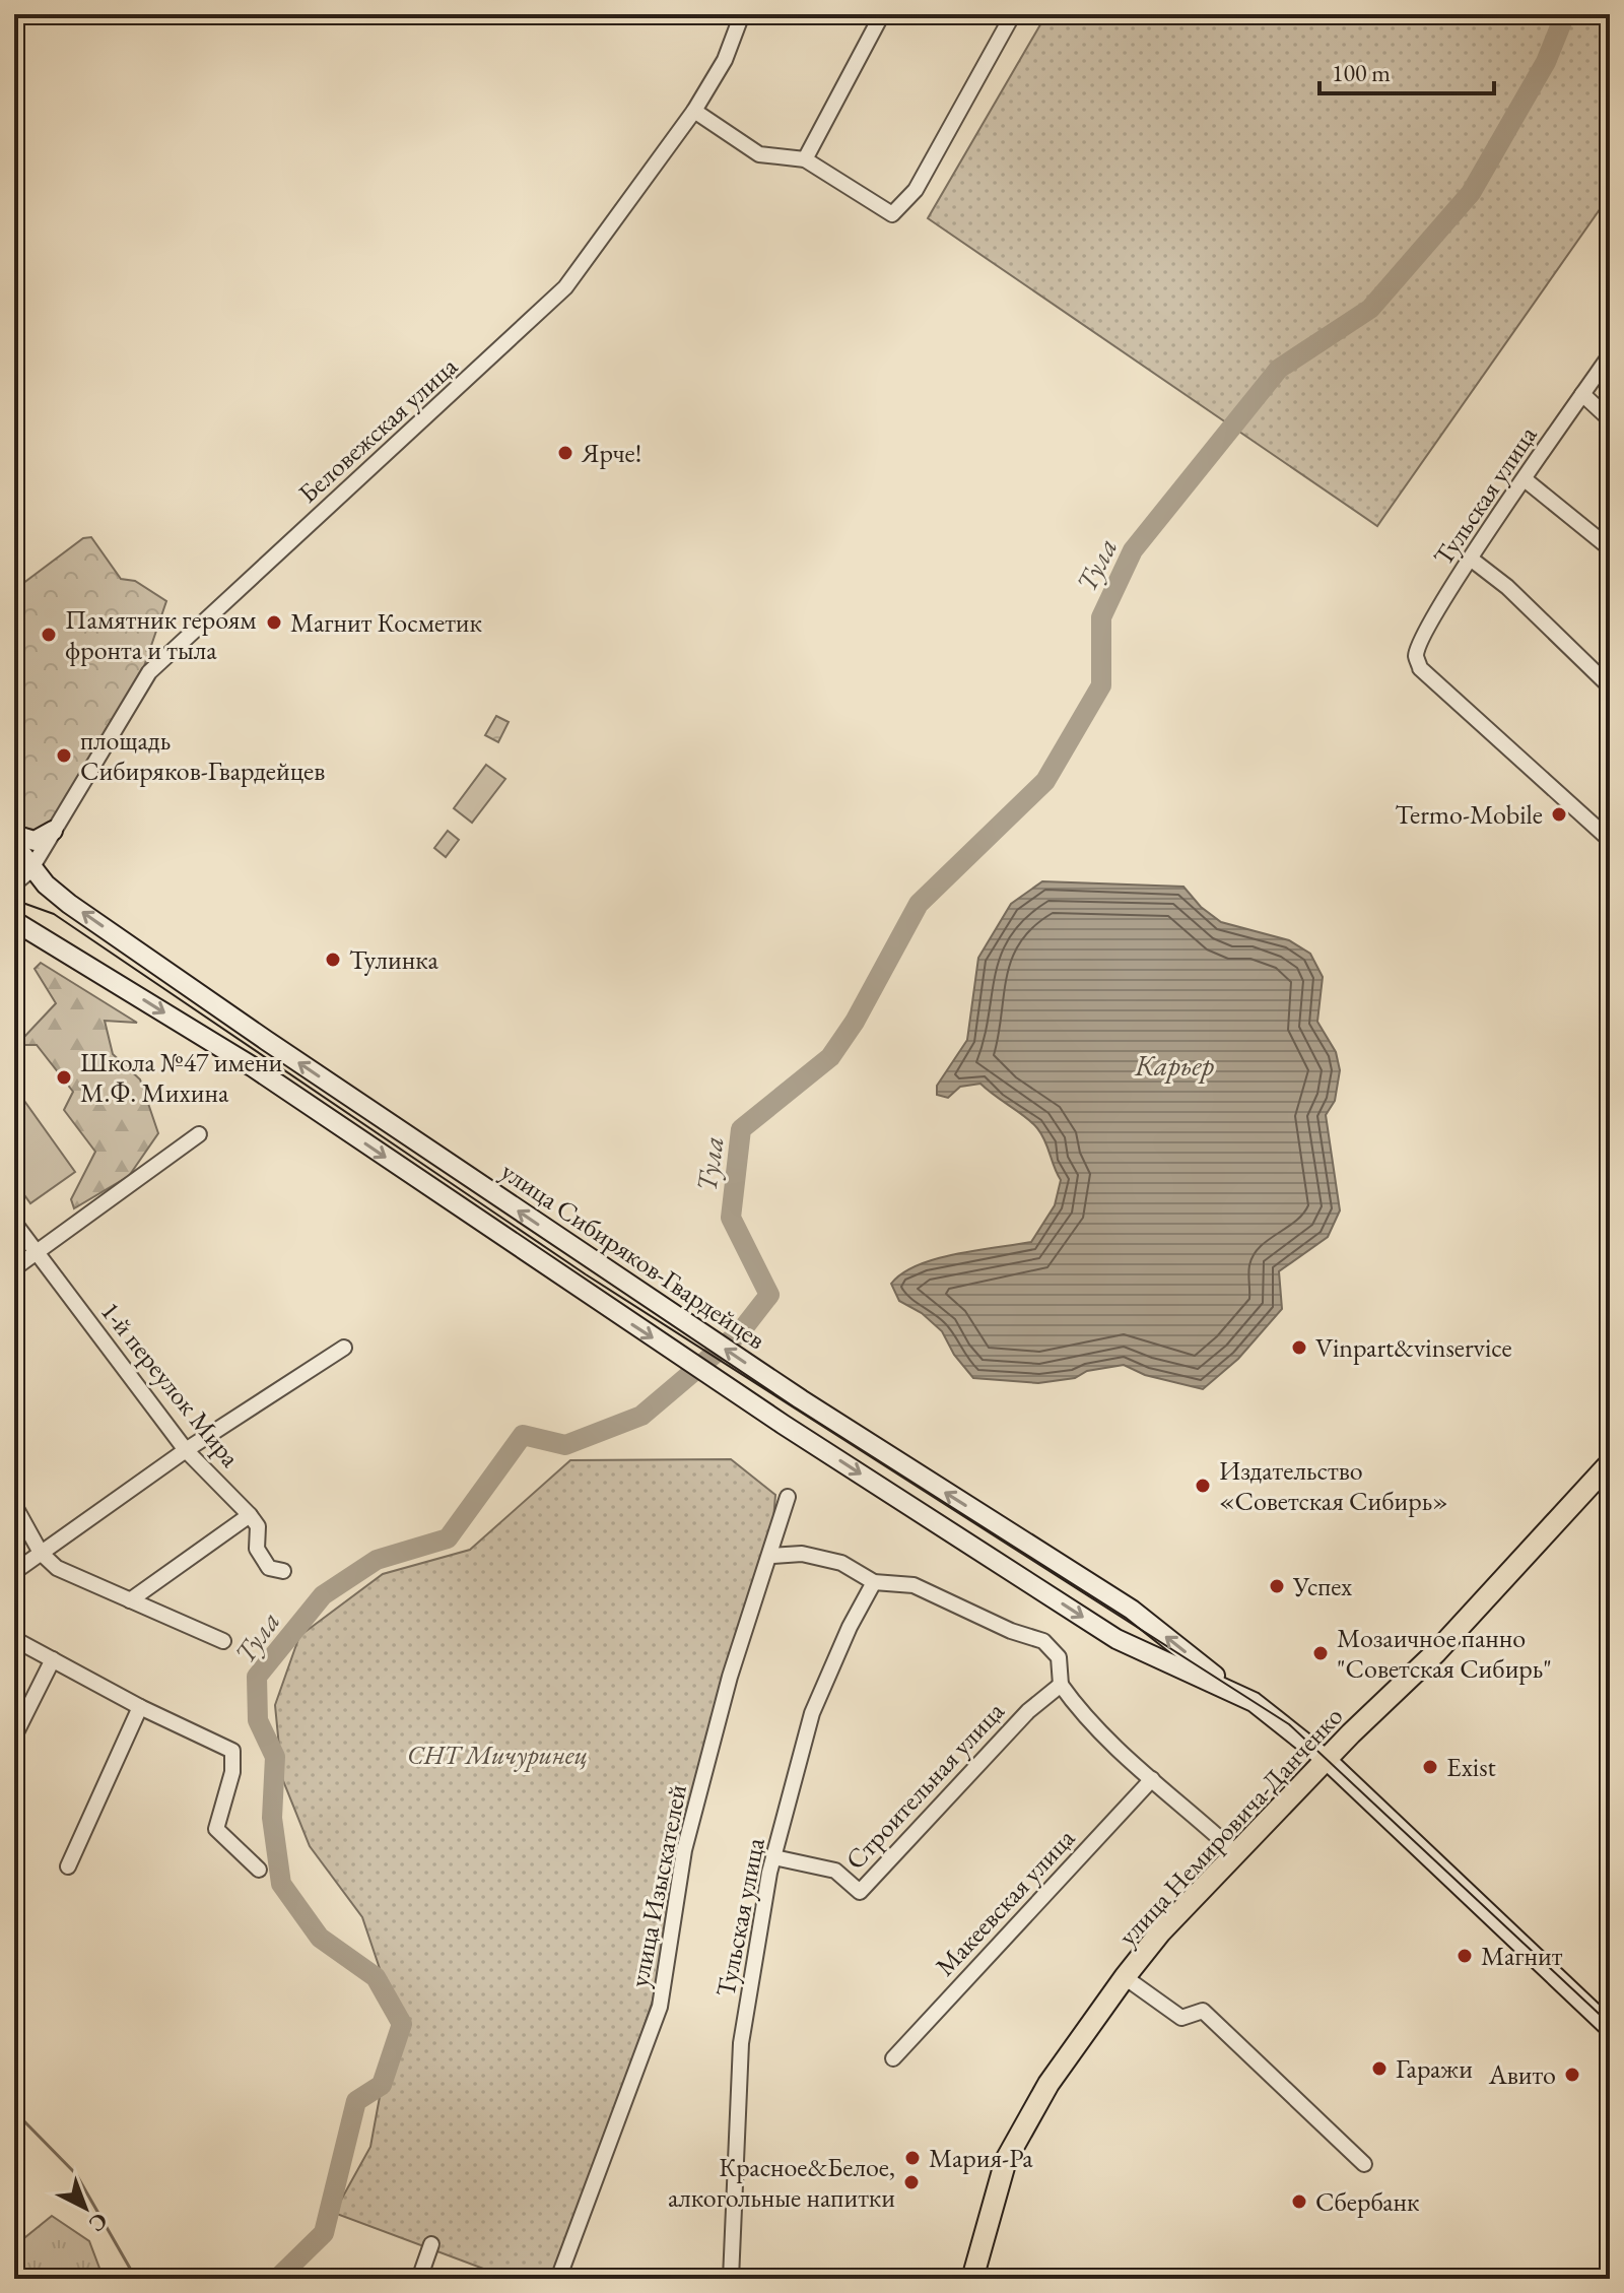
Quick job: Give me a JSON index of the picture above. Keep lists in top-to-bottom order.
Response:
{
  "streets": {
    "main road": ["улица Сибиряков-Гвардейцев", "улица Немировича-Данченко"],
    "street": [
      "Беловежская улица",
      "Тульская улица",
      "1-й переулок Мира",
      "Строительная улица",
      "улица Изыскателей",
      "Макеевская улица"
    ]
  },
  "crossings": [
    ["Беловежская улица", "улица Сибиряков-Гвардейцев"],
    ["Тульская улица", "Строительная улица"],
    ["улица Сибиряков-Гвардейцев", "улица Немировича-Данченко"]
  ],
  "water": ["Тула", "Карьер"],
  "parks": ["СНТ Мичуринец"],
  "places": [
    "Ярче!",
    "Магнит Косметик",
    "Памятник героям фронта и тыла",
    "площадь Сибиряков-Гвардейцев",
    "Termo-Mobile",
    "Тулинка",
    "Школа №47 имени М.Ф. Михина",
    "Vinpart&vinservice",
    "Издательство «Советская Сибирь»",
    "Успех",
    "Мозаичное панно \"Советская Сибирь\"",
    "Exist",
    "Магнит",
    "Гаражи",
    "Авито",
    "Мария-Ра",
    "Красное&Белое, алкогольные напитки",
    "Сбербанк"
  ],
  "scale_bar": "100 m",
  "north": "bottom right"
}
